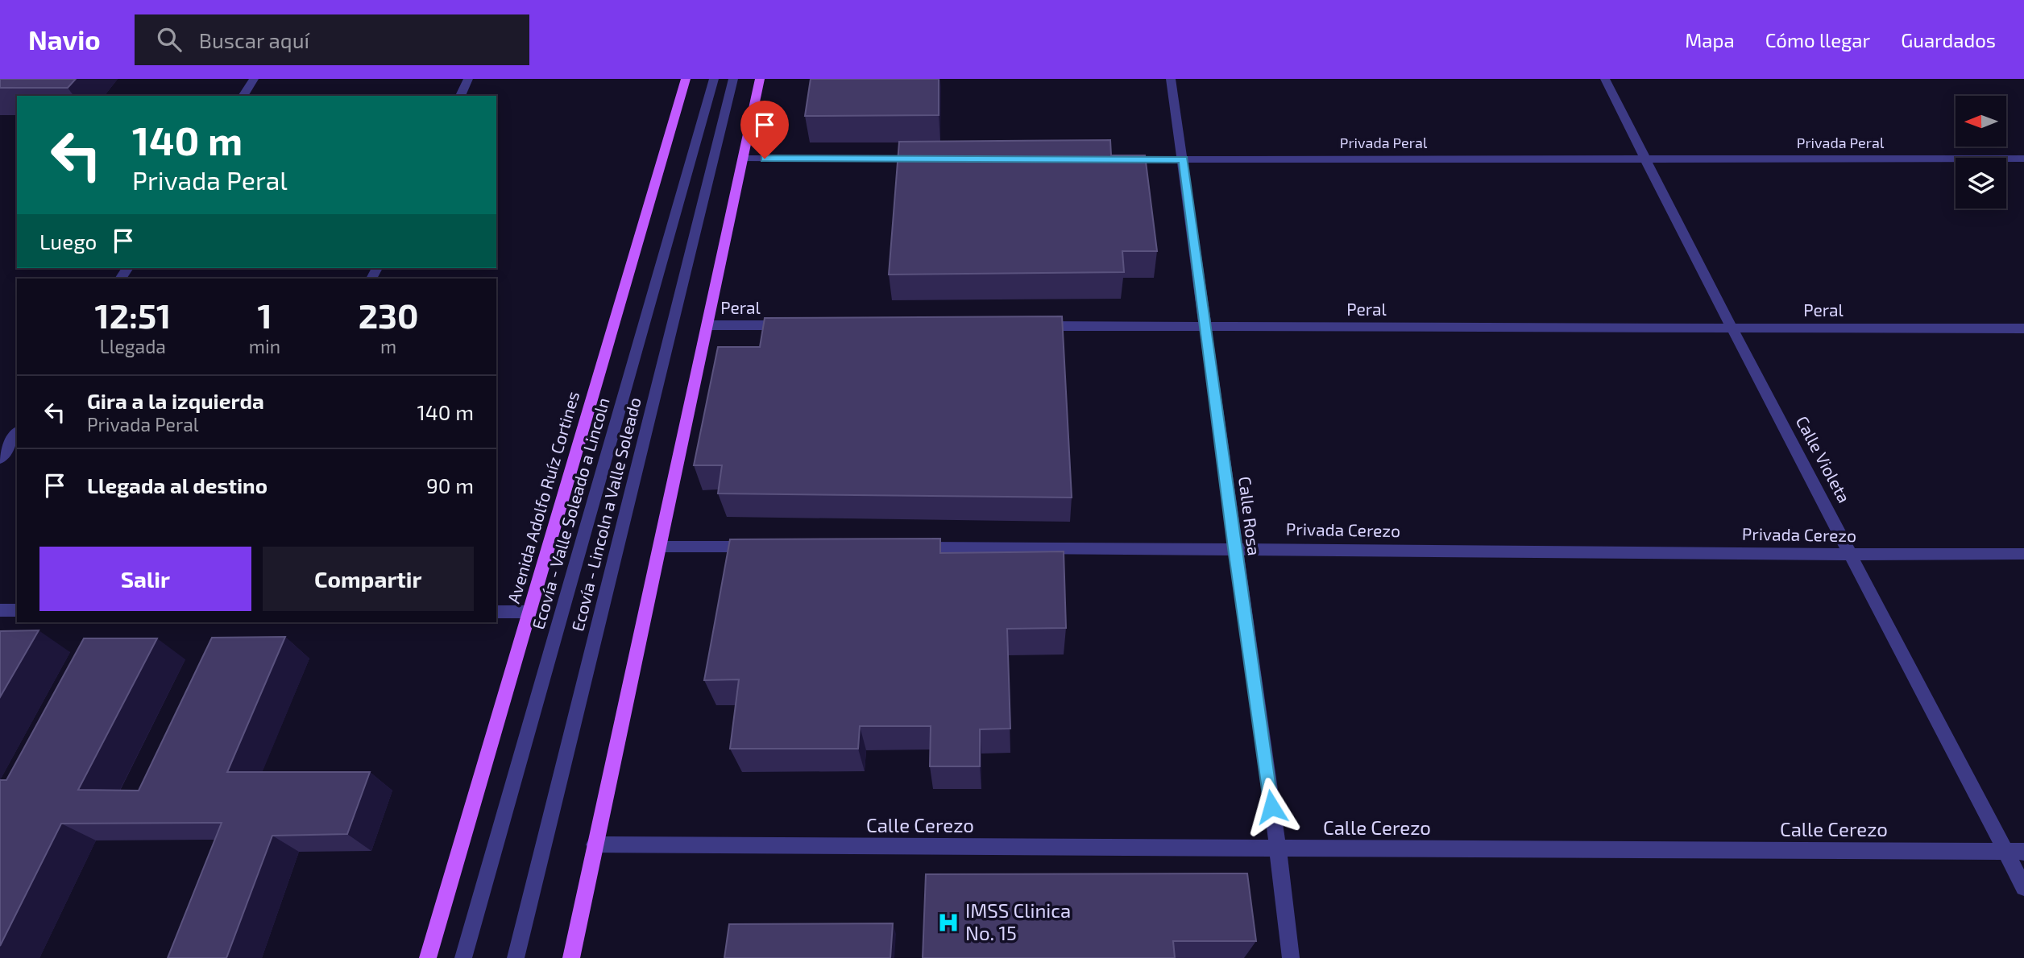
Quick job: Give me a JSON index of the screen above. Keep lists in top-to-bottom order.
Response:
{
  "streets": {
    "main road": ["Avenida Adolfo Ruíz Cortines"],
    "street": [
      "Privada Peral",
      "Peral",
      "Calle Violeta",
      "Ecovía - Valle Soleado a Lincoln",
      "Ecovía - Lincoln a Valle Soleado",
      "Calle Rosa",
      "Privada Cerezo",
      "Calle Cerezo"
    ]
  },
  "crossings": [
    ["Privada Peral", "Calle Violeta"],
    ["Privada Peral", "Calle Rosa"],
    ["Peral", "Calle Violeta"],
    ["Peral", "Calle Rosa"],
    ["Calle Violeta", "Privada Cerezo"],
    ["Calle Violeta", "Calle Cerezo"],
    ["Calle Rosa", "Privada Cerezo"],
    ["Calle Rosa", "Calle Cerezo"]
  ],
  "places": {
    "hospital": ["IMSS Clinica No. 15"]
  },
  "north": "left",
  "page": {
    "header": "Navio",
    "search": "Buscar aquí",
    "nav": ["Mapa", "Cómo llegar", "Guardados"],
    "turn": ["140 m", "Privada Peral"],
    "then": "Luego",
    "eta": [
      "12:51",
      "Llegada",
      "1",
      "min",
      "230",
      "m"
    ],
    "list": [
      {
        "name": "Gira a la izquierda",
        "note": "Privada Peral",
        "value": "140 m"
      },
      {
        "name": "Llegada al destino",
        "value": "90 m"
      }
    ],
    "buttons": ["Salir", "Compartir"]
  }
}
